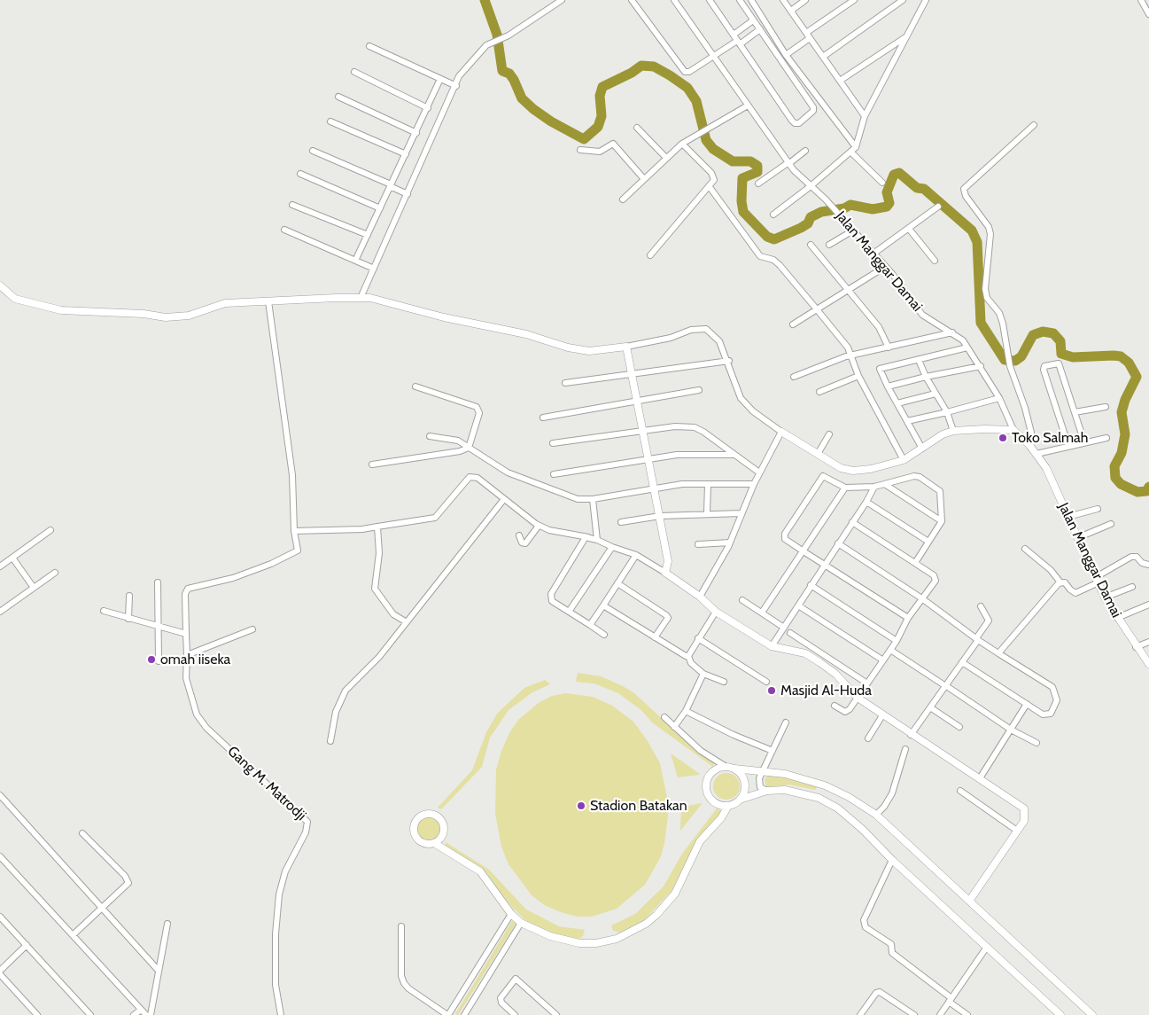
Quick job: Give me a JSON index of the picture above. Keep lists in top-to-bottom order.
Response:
{
  "streets": {
    "street": ["Jalan Manggar Damai", "Gang M. Matrodji"]
  },
  "places": [
    "Toko Salmah",
    "omah iiseka",
    "Masjid Al-Huda",
    "Stadion Batakan"
  ]
}
